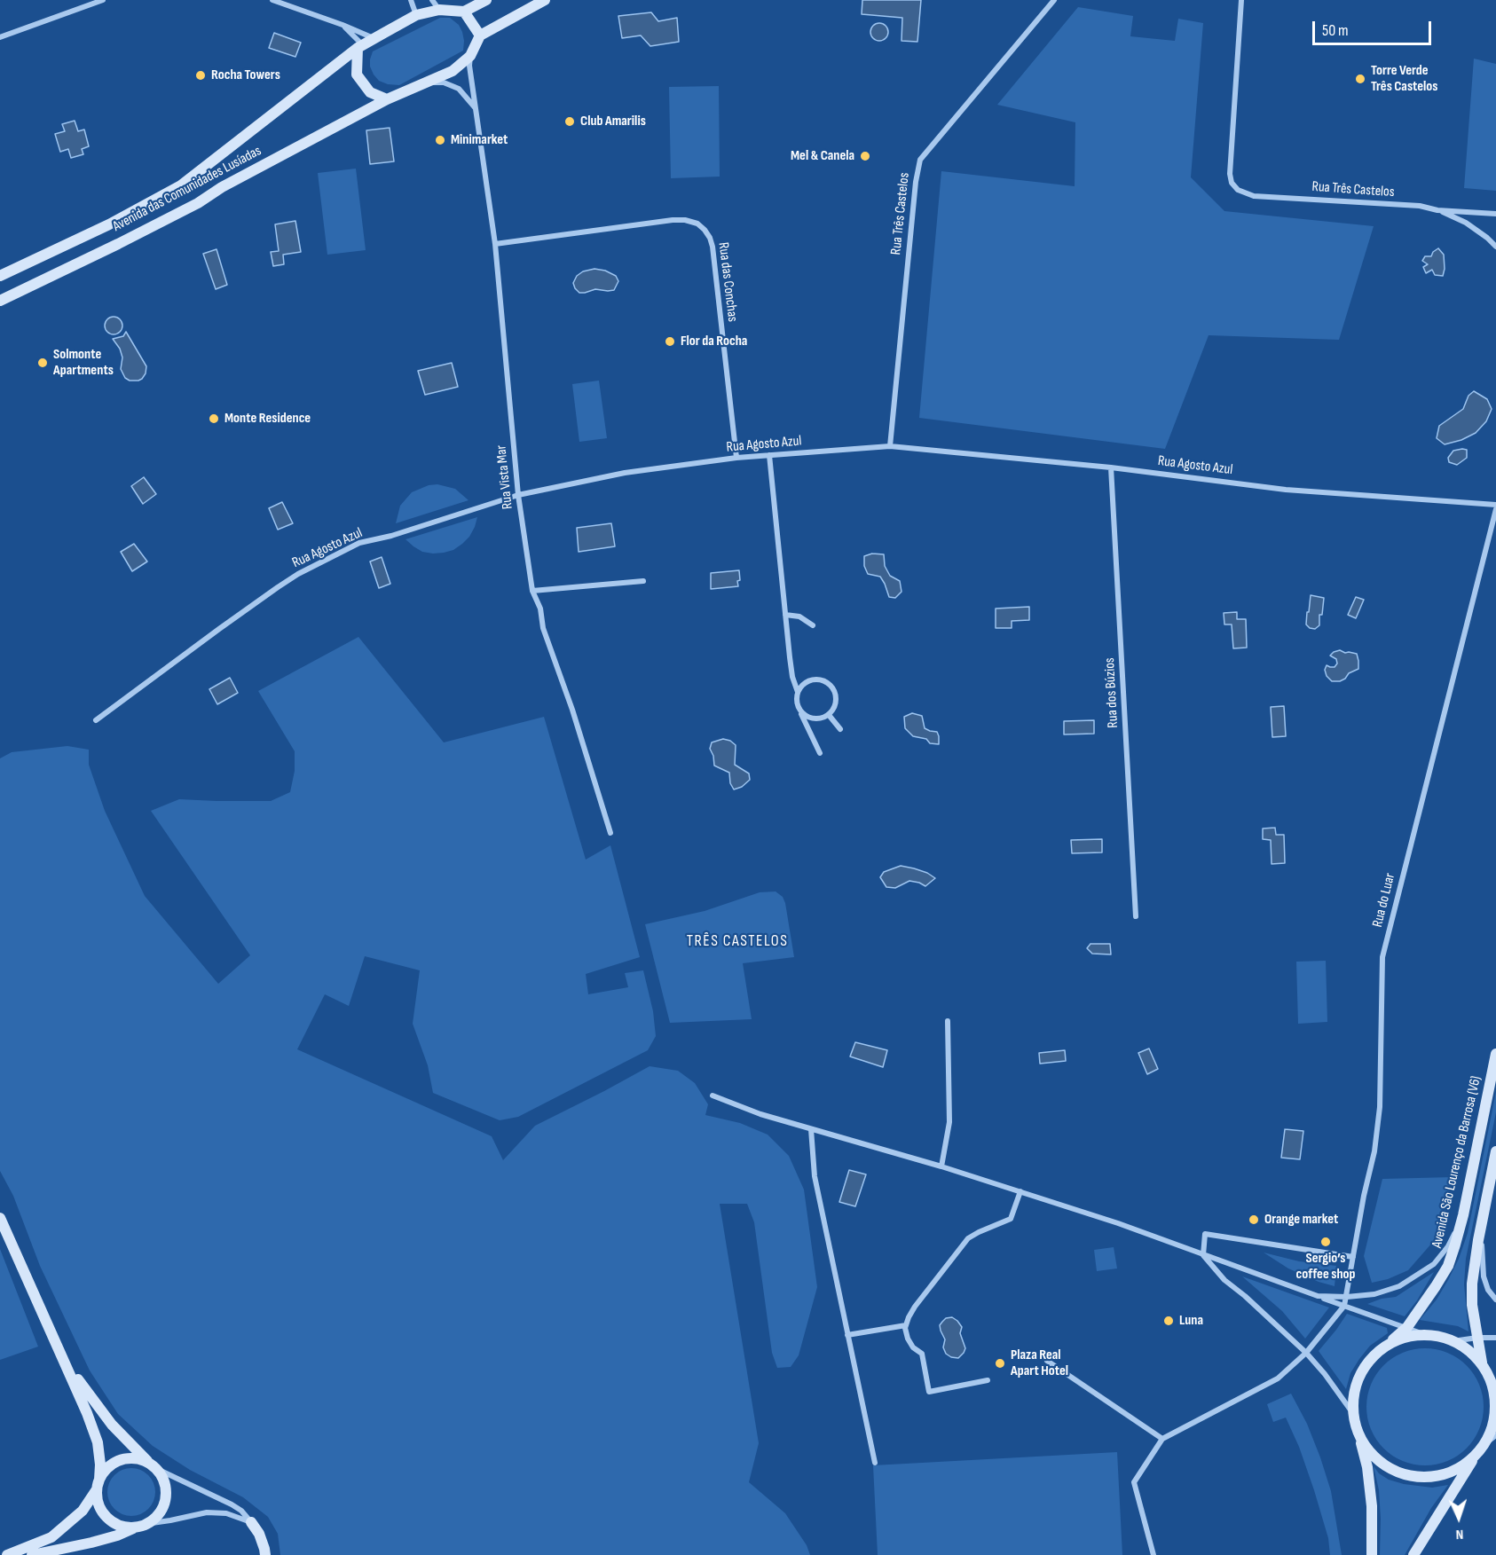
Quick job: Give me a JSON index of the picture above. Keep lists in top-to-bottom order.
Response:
{
  "streets": {
    "main road": ["Avenida das Comunidades Lusíadas", "Avenida São Lourenço da Barrosa (V6)"],
    "street": [
      "Rua Três Castelos",
      "Rua das Conchas",
      "Rua Agosto Azul",
      "Rua Vista Mar",
      "Rua dos Búzios",
      "Rua do Luar"
    ]
  },
  "crossings": [
    ["Avenida das Comunidades Lusíadas", "Rua Vista Mar"],
    ["Rua Três Castelos", "Rua Agosto Azul"],
    ["Rua das Conchas", "Rua Agosto Azul"],
    ["Rua das Conchas", "Rua Vista Mar"],
    ["Rua Agosto Azul", "Rua Vista Mar"],
    ["Rua Agosto Azul", "Rua dos Búzios"]
  ],
  "districts": ["TRÊS CASTELOS"],
  "places": [
    "Rocha Towers",
    "Torre Verde Três Castelos",
    "Club Amarilis",
    "Minimarket",
    "Mel & Canela",
    "Flor da Rocha",
    "Solmonte Apartments",
    "Monte Residence",
    "Orange market",
    "Sergio’s coffee shop",
    "Luna",
    "Plaza Real Apart Hotel"
  ],
  "scale_bar": "50 m",
  "north": "bottom"
}
